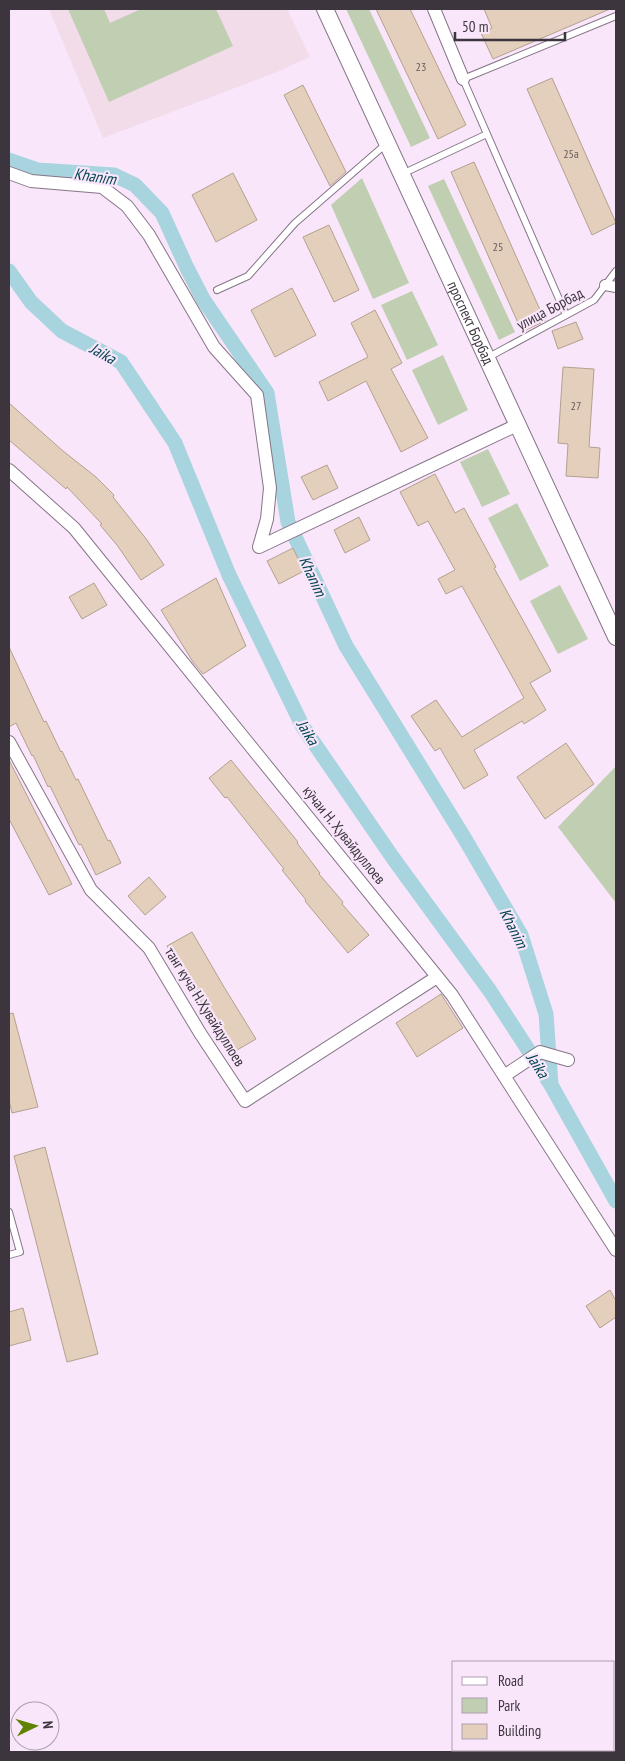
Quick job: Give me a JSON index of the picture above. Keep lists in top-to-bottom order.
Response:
{
  "streets": {
    "street": ["проспект Борбад", "кӯчаи Н. Ҳувайдуллоев", "танг куча Н.Ҳувайдуллоев"],
    "lane": ["улица Борбад"]
  },
  "crossings": [
    ["улица Борбад", "проспект Борбад"],
    ["кӯчаи Н. Ҳувайдуллоев", "танг куча Н.Ҳувайдуллоев"]
  ],
  "water": ["Khanim", "Jaika"],
  "house_numbers": [
    "23",
    "25а",
    "25",
    "27"
  ],
  "legend": ["Road", "Park", "Building"],
  "scale_bar": "50 m",
  "north": "right"
}
